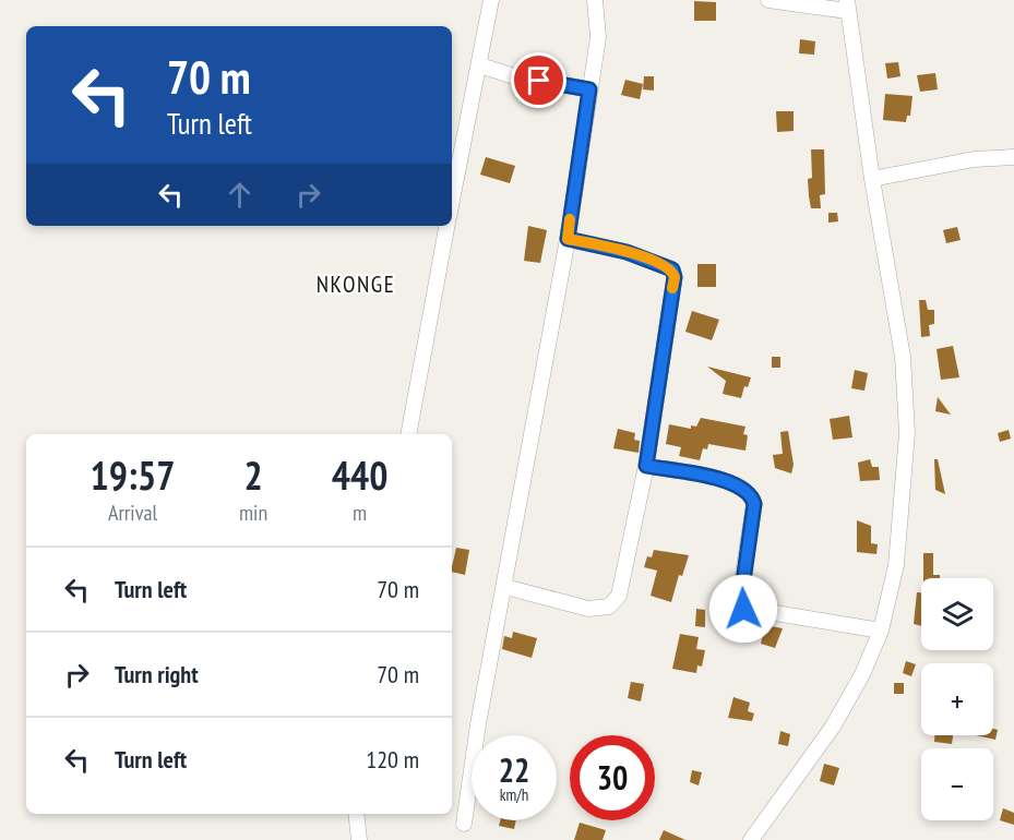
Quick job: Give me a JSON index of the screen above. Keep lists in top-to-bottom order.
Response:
{
  "districts": ["NKONGE"],
  "page": {
    "turn": ["70 m", "Turn left"],
    "eta": [
      "19:57",
      "Arrival",
      "2",
      "min",
      "440",
      "m"
    ],
    "list": [
      {
        "name": "Turn left",
        "value": "70 m"
      },
      {
        "name": "Turn right",
        "value": "70 m"
      },
      {
        "name": "Turn left",
        "value": "120 m"
      }
    ],
    "map_buttons": ["+", "−"],
    "speed": "22 km/h",
    "limit": "30"
  }
}
